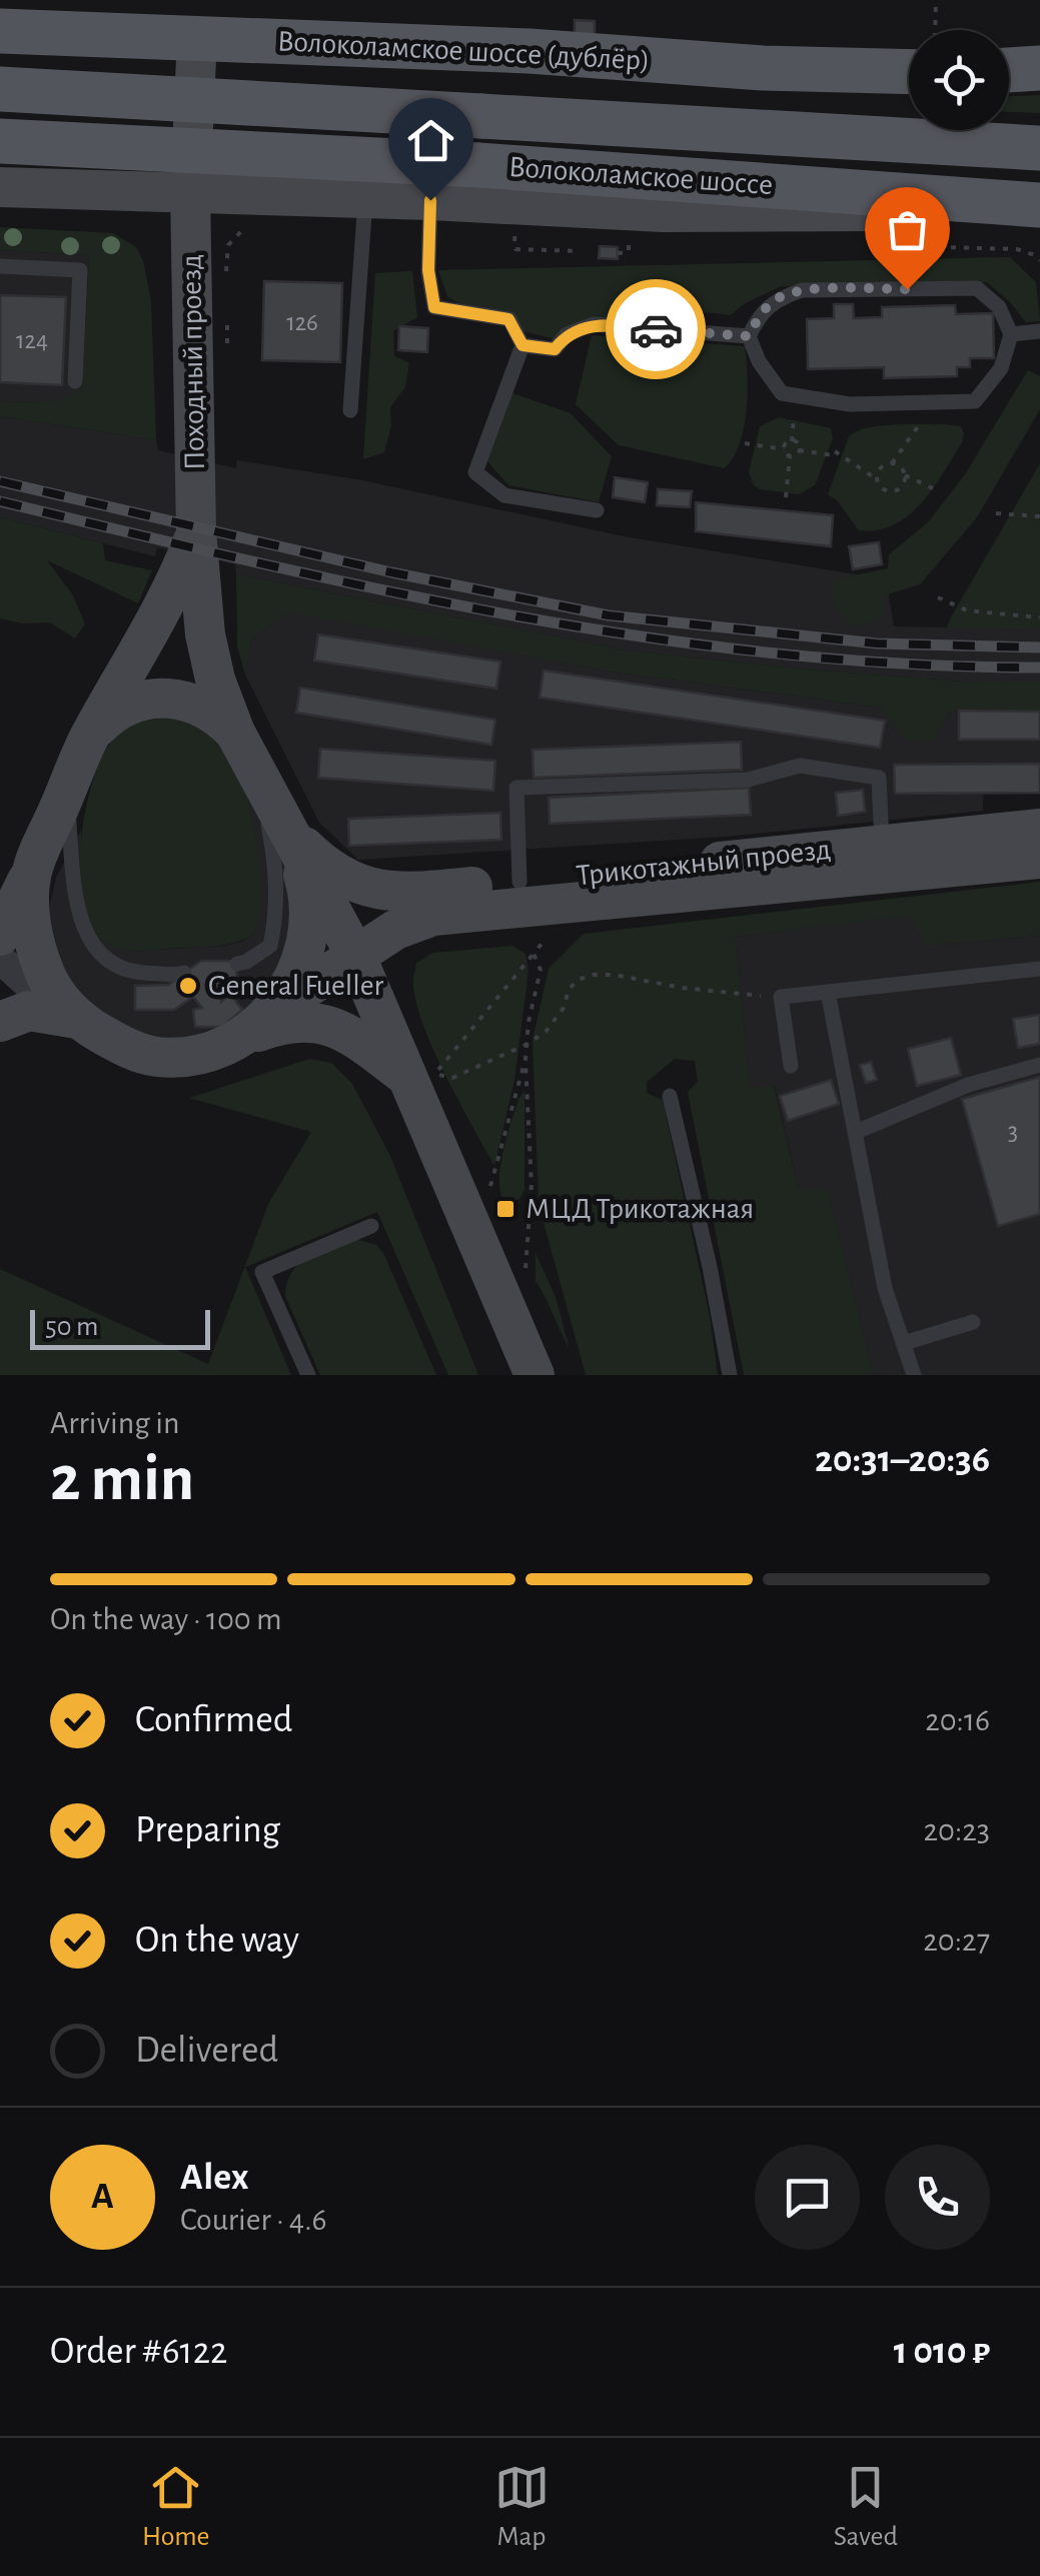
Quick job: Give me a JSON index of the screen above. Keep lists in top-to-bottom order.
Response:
{
  "streets": {
    "main road": [
      "Волоколамское шоссе (дублёр)",
      "Волоколамское шоссе",
      "Походный проезд",
      "Трикотажный проезд"
    ]
  },
  "crossings": [
    ["Походный проезд", "Трикотажный проезд"]
  ],
  "places": {
    "other": ["General Fueller"],
    "transit": ["МЦД Трикотажная"]
  },
  "house_numbers": ["126", "124", "3"],
  "scale_bar": "50 m",
  "page": {
    "scale": "50 m",
    "heading": ["2 min", "Arriving in", "20:31–20:36"],
    "panel": [
      "Alex",
      "Courier · 4.6",
      "Order #6122",
      "1 010 ₽"
    ],
    "bar": "On the way · 100 m",
    "list": [
      ["Confirmed", "20:16"],
      ["Preparing", "20:23"],
      ["On the way", "20:27"],
      "Delivered"
    ],
    "round": "A",
    "tabs": ["Home", "Map", "Saved"]
  }
}
